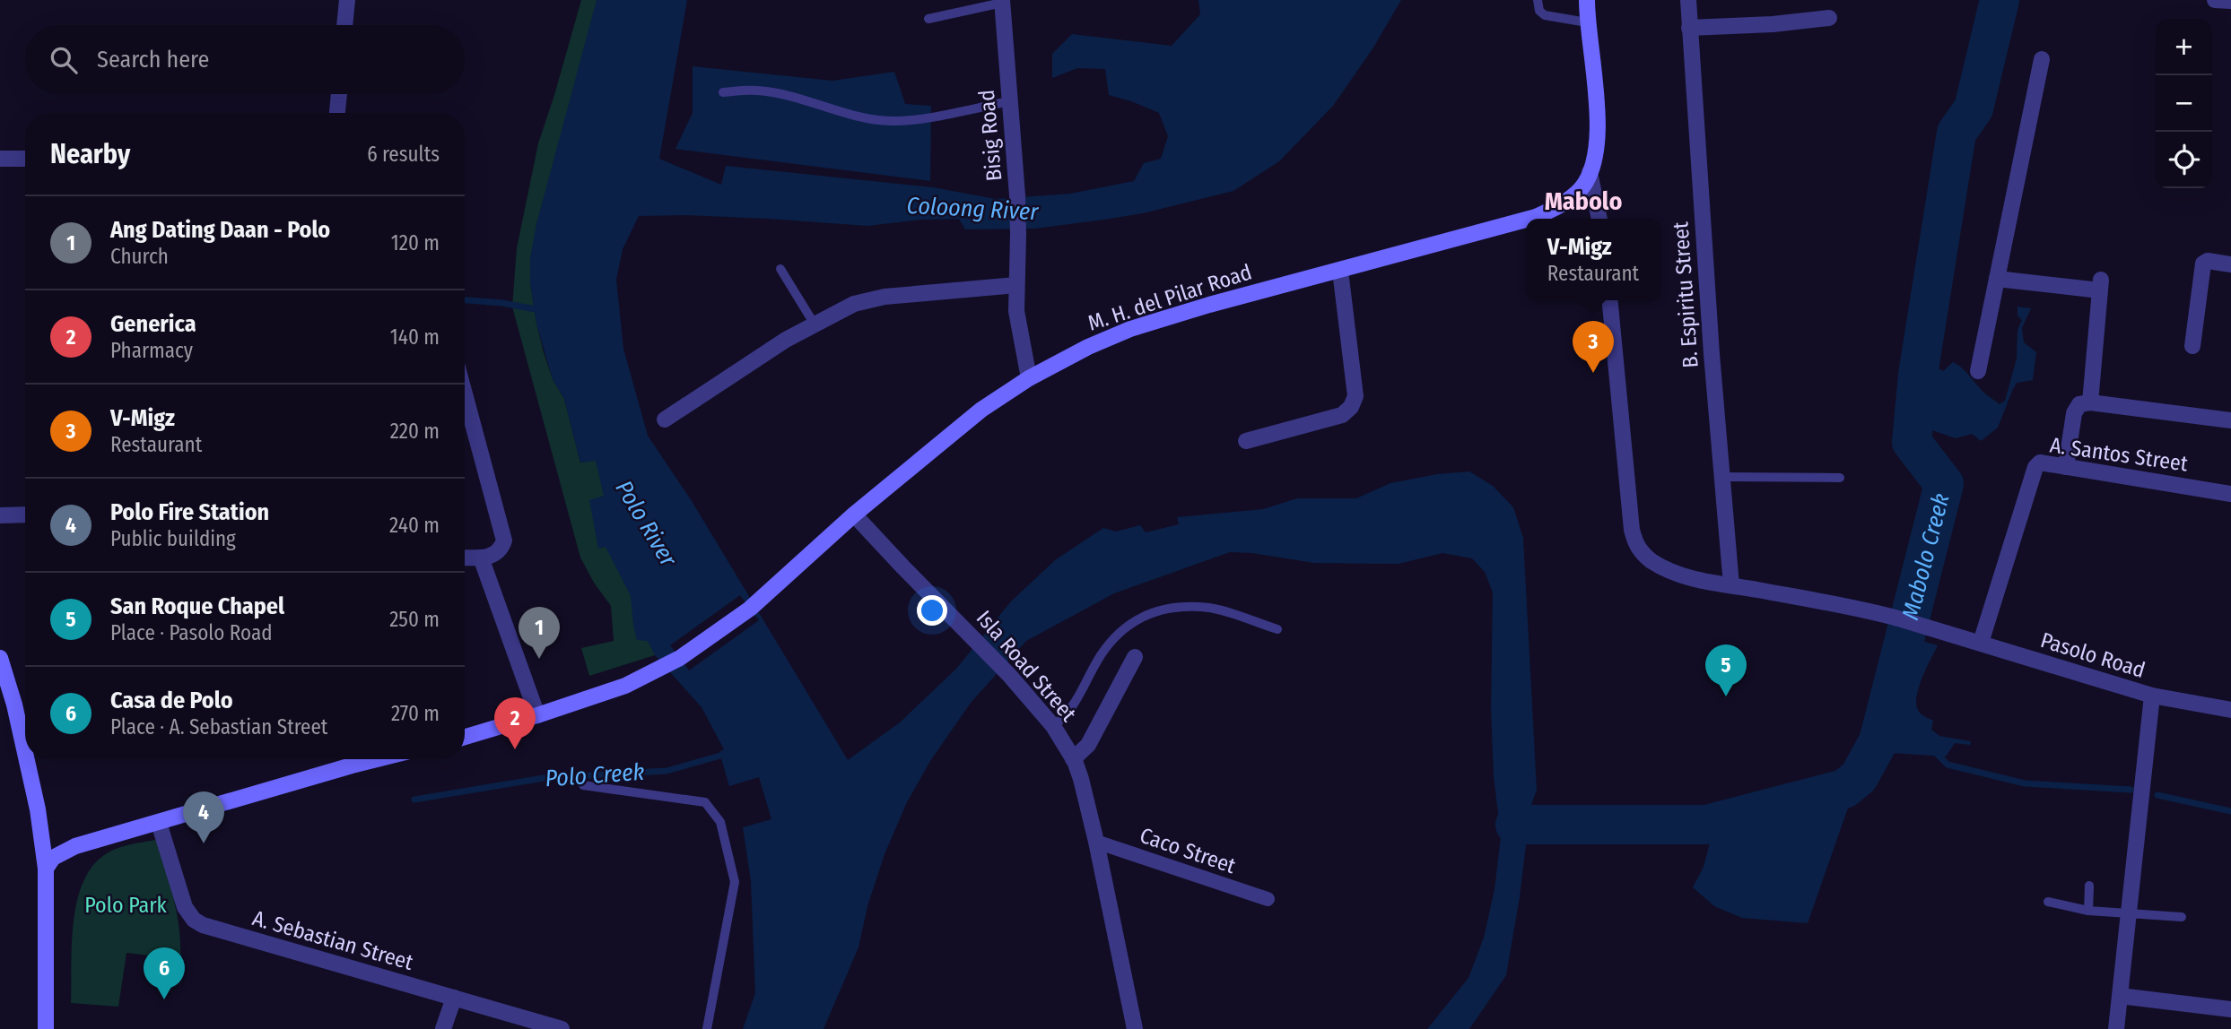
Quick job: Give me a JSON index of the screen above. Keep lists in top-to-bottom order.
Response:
{
  "streets": {
    "main road": ["M. H. del Pilar Road"],
    "street": [
      "Bisig Road",
      "B. Espiritu Street",
      "A. Santos Street",
      "Pasolo Road",
      "Isla Road Street",
      "Caco Street",
      "A. Sebastian Street"
    ]
  },
  "crossings": [
    ["Bisig Road", "M. H. del Pilar Road"],
    ["B. Espiritu Street", "Pasolo Road"],
    ["M. H. del Pilar Road", "Isla Road Street"],
    ["A. Santos Street", "Pasolo Road"],
    ["Isla Road Street", "Caco Street"]
  ],
  "districts": ["Mabolo"],
  "water": [
    "Coloong River",
    "Polo River",
    "Mabolo Creek",
    "Polo Creek"
  ],
  "parks": ["Polo Park"],
  "page": {
    "map_buttons": ["+", "−"],
    "search": "Search here",
    "heading": ["Nearby", "6 results"],
    "list": [
      {
        "mark": "1",
        "name": "Ang Dating Daan - Polo",
        "note": "Church",
        "value": "120 m"
      },
      {
        "mark": "2",
        "name": "Generica",
        "note": "Pharmacy",
        "value": "140 m"
      },
      {
        "mark": "3",
        "name": "V-Migz",
        "note": "Restaurant",
        "value": "220 m"
      },
      {
        "mark": "4",
        "name": "Polo Fire Station",
        "note": "Public building",
        "value": "240 m"
      },
      {
        "mark": "5",
        "name": "San Roque Chapel",
        "note": "Place · Pasolo Road",
        "value": "250 m"
      },
      {
        "mark": "6",
        "name": "Casa de Polo",
        "note": "Place · A. Sebastian Street",
        "value": "270 m"
      }
    ],
    "popup": ["V-Migz", "Restaurant"],
    "pins": [
      "3",
      "1",
      "5",
      "2",
      "4",
      "6"
    ]
  }
}
